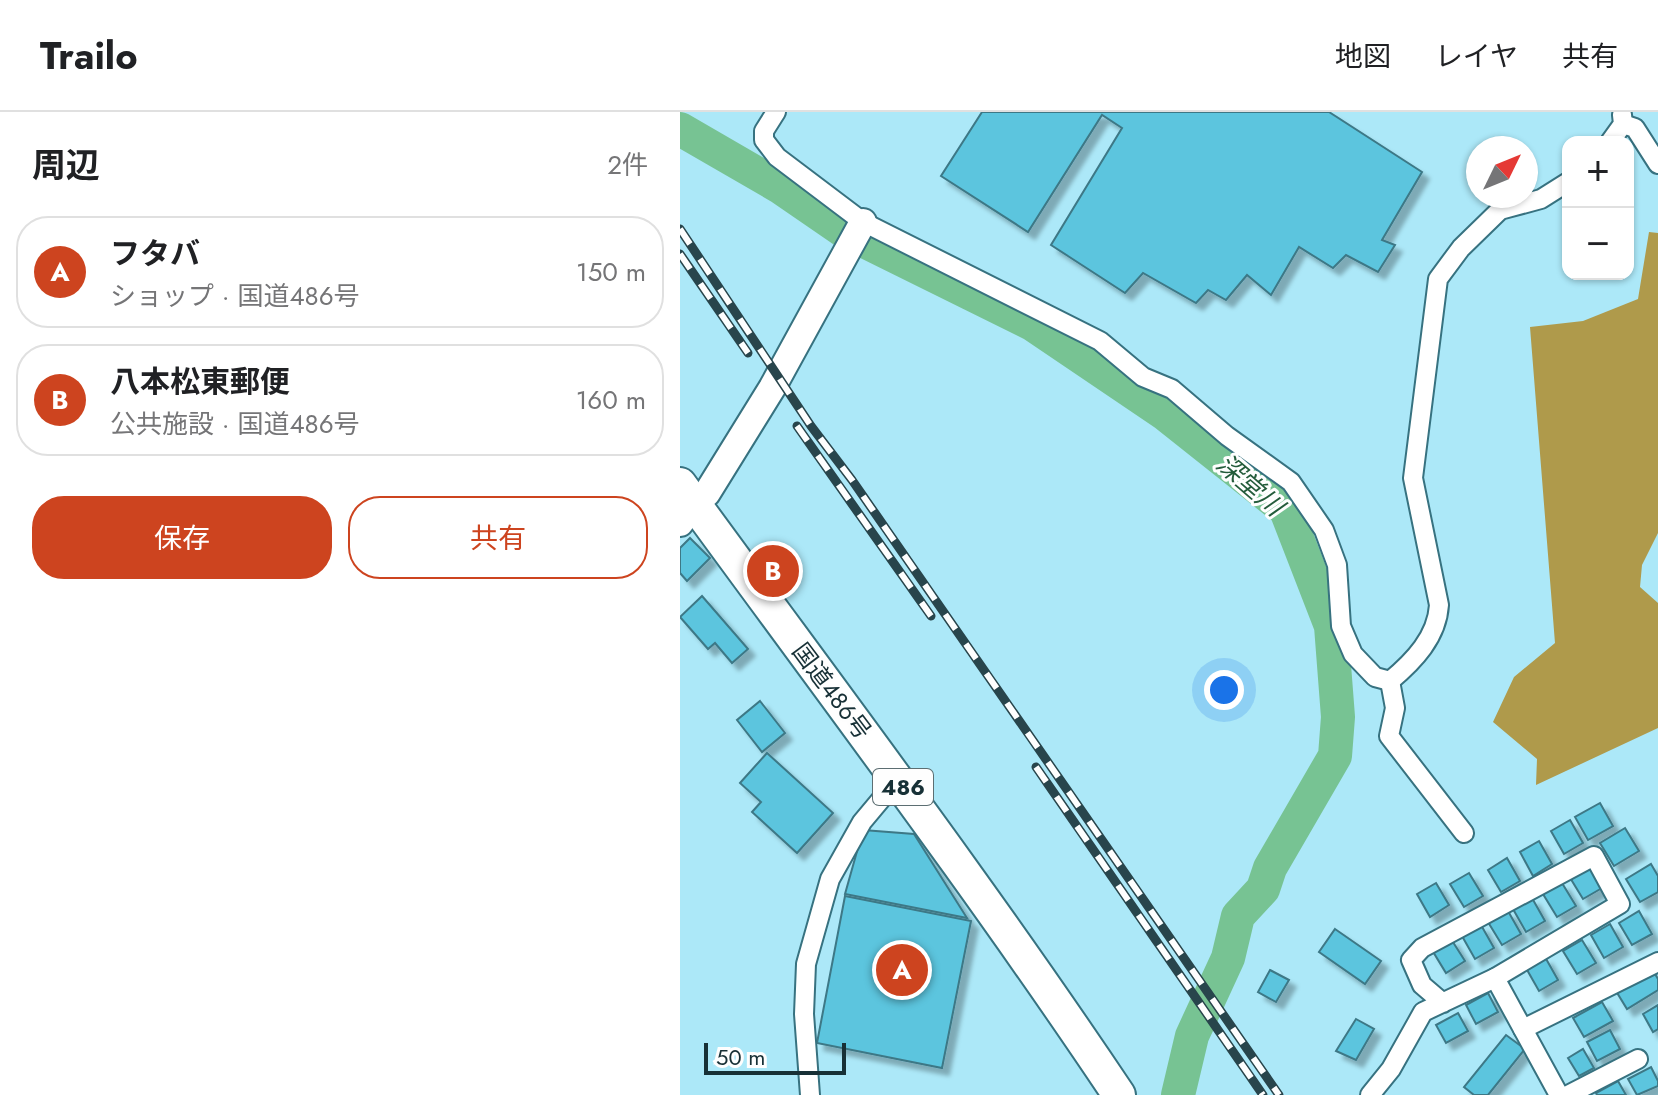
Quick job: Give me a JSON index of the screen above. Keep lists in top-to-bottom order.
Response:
{
  "streets": {
    "highway": ["国道486号", "486"]
  },
  "water": ["深堂川"],
  "scale_bar": "50 m",
  "north": "top right",
  "page": {
    "header": "Trailo",
    "nav": ["地図", "レイヤ", "共有"],
    "heading": ["周辺", "2件"],
    "map_buttons": ["+", "−"],
    "list": [
      {
        "mark": "A",
        "name": "フタバ",
        "note": "ショップ · 国道486号",
        "value": "150 m"
      },
      {
        "mark": "B",
        "name": "八本松東郵便",
        "note": "公共施設 · 国道486号",
        "value": "160 m"
      }
    ],
    "buttons": ["保存", "共有"],
    "pins": ["B", "A"],
    "scale": "50 m"
  }
}
